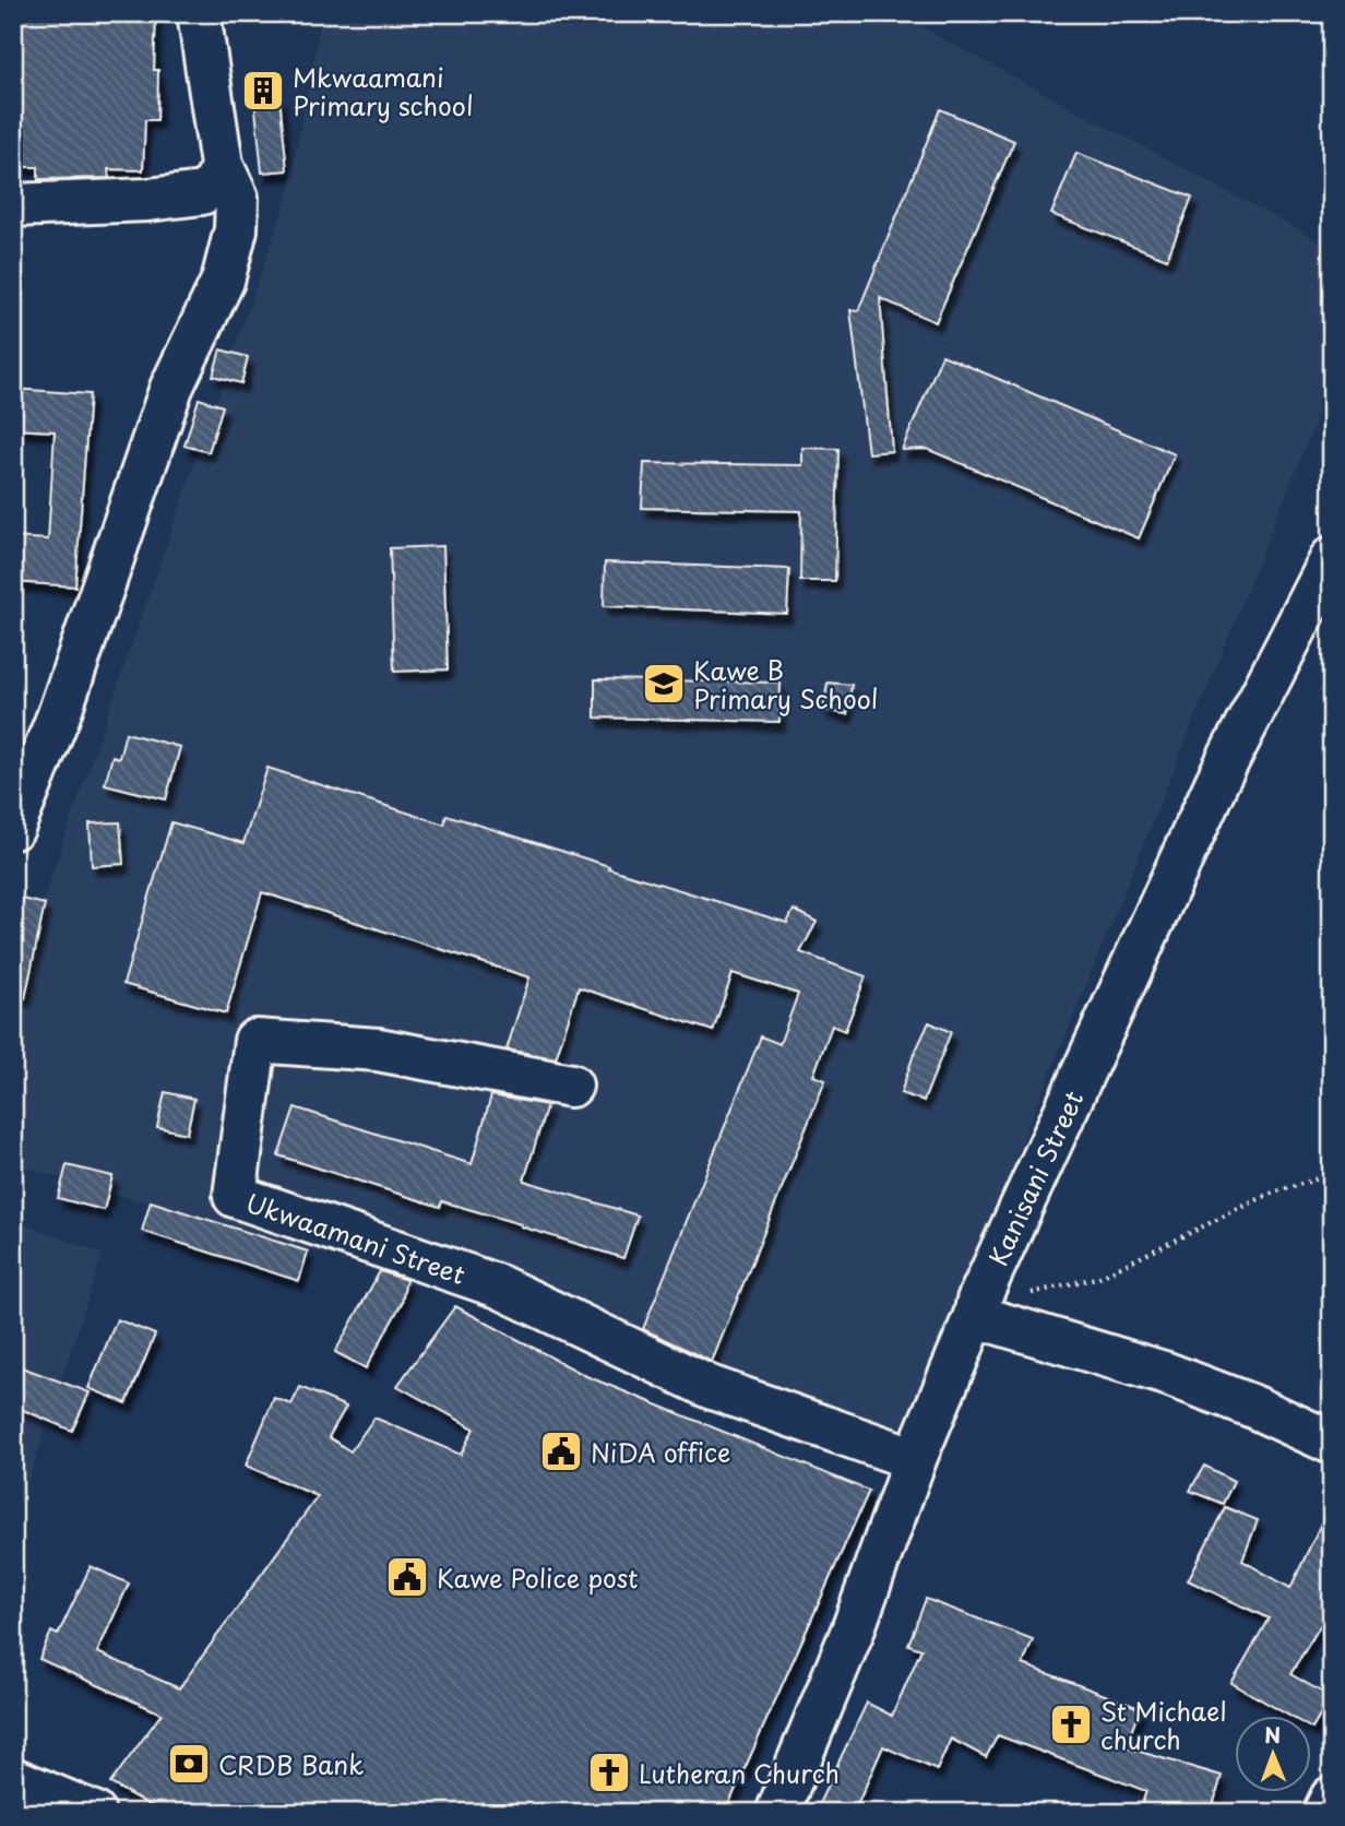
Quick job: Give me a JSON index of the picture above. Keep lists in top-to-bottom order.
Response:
{
  "streets": {
    "street": ["Kanisani Street", "Ukwaamani Street"]
  },
  "crossings": [
    ["Kanisani Street", "Ukwaamani Street"]
  ],
  "places": {
    "building": ["Mkwaamani Primary school"],
    "school or university": ["Kawe B Primary School"],
    "public building": ["NiDA office", "Kawe Police post"],
    "church": ["St Michael church", "Lutheran Church"],
    "bank": ["CRDB Bank"]
  },
  "north": "top"
}
